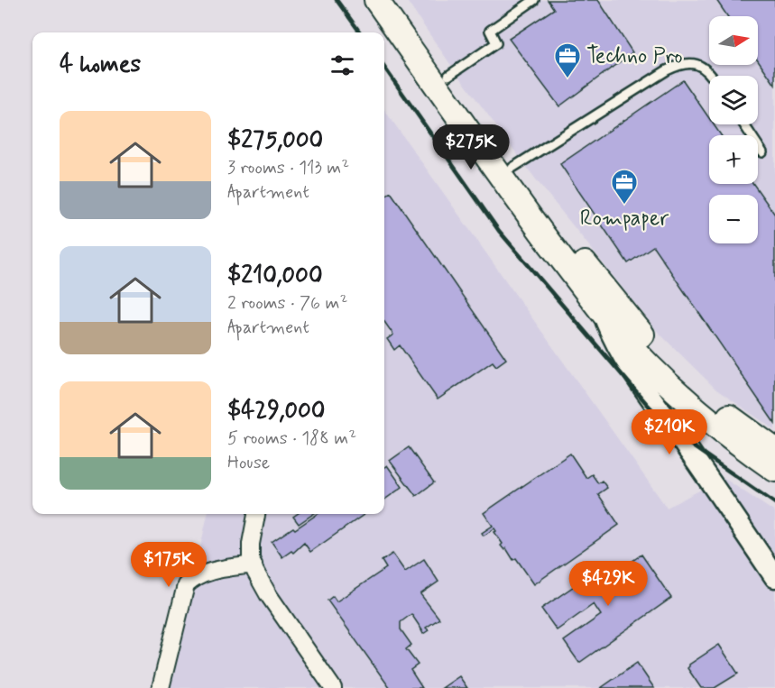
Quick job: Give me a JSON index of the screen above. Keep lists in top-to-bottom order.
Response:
{
  "places": {
    "office": ["Techno Pro", "Rompaper"]
  },
  "north": "right",
  "page": {
    "map_buttons": ["+", "−"],
    "heading": "4 homes",
    "list": [
      {
        "name": "$275,000",
        "note": "3 rooms · 113 m² · Apartment"
      },
      {
        "name": "$210,000",
        "note": "2 rooms · 76 m² · Apartment"
      },
      {
        "name": "$429,000",
        "note": "5 rooms · 188 m² · House"
      }
    ],
    "price": [
      "$275K",
      "$210K",
      "$175K",
      "$429K"
    ]
  }
}
